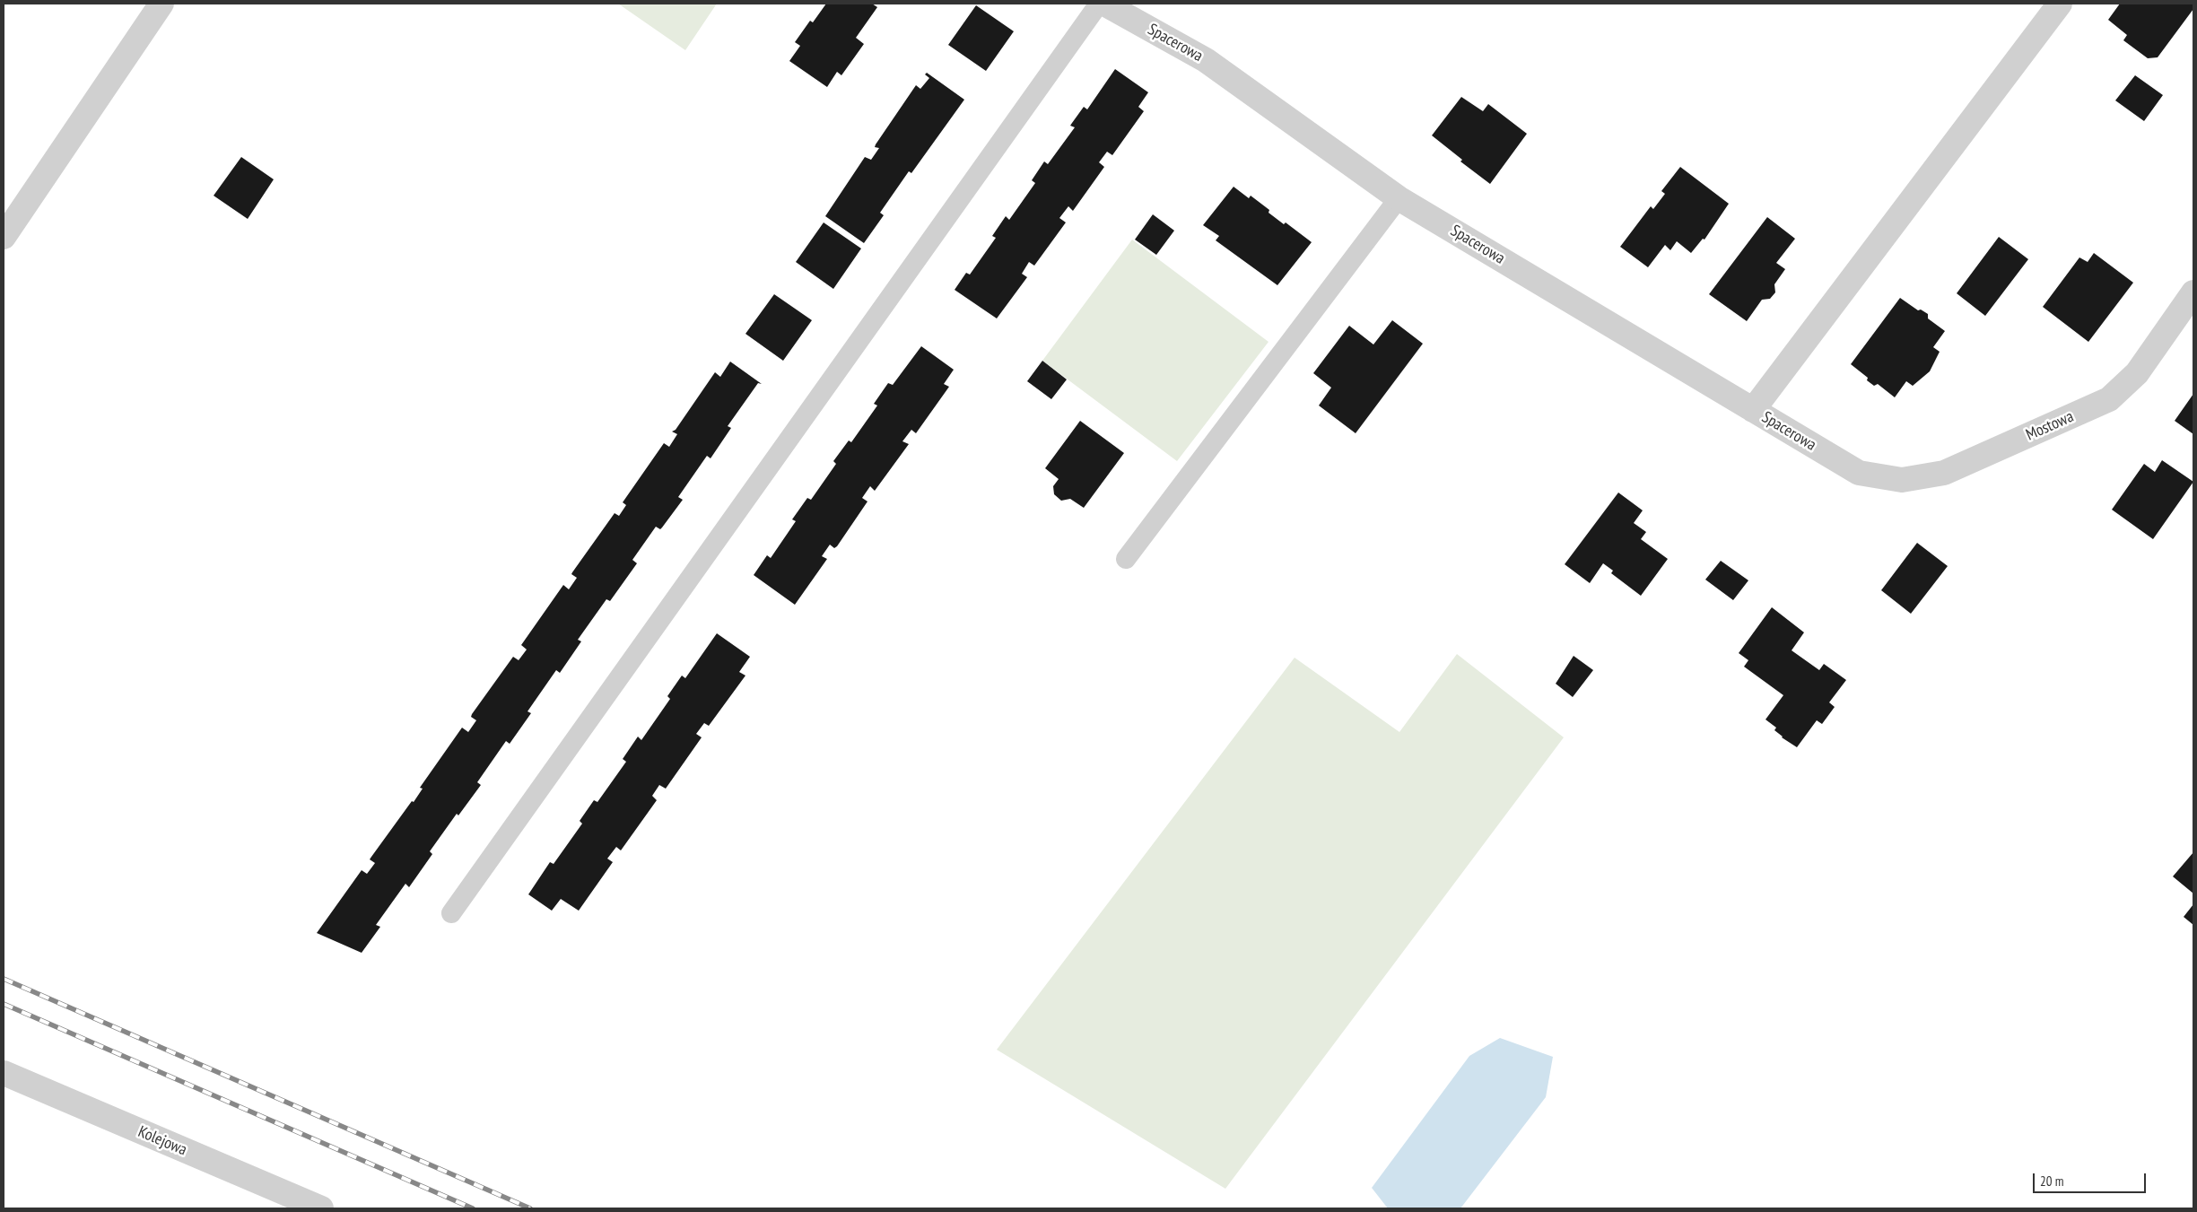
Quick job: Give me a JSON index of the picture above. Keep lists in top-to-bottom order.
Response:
{
  "streets": {
    "street": ["Spacerowa", "Mostowa", "Kolejowa"]
  },
  "crossings": [
    ["Spacerowa", "Mostowa"]
  ],
  "scale_bar": "20 m"
}
